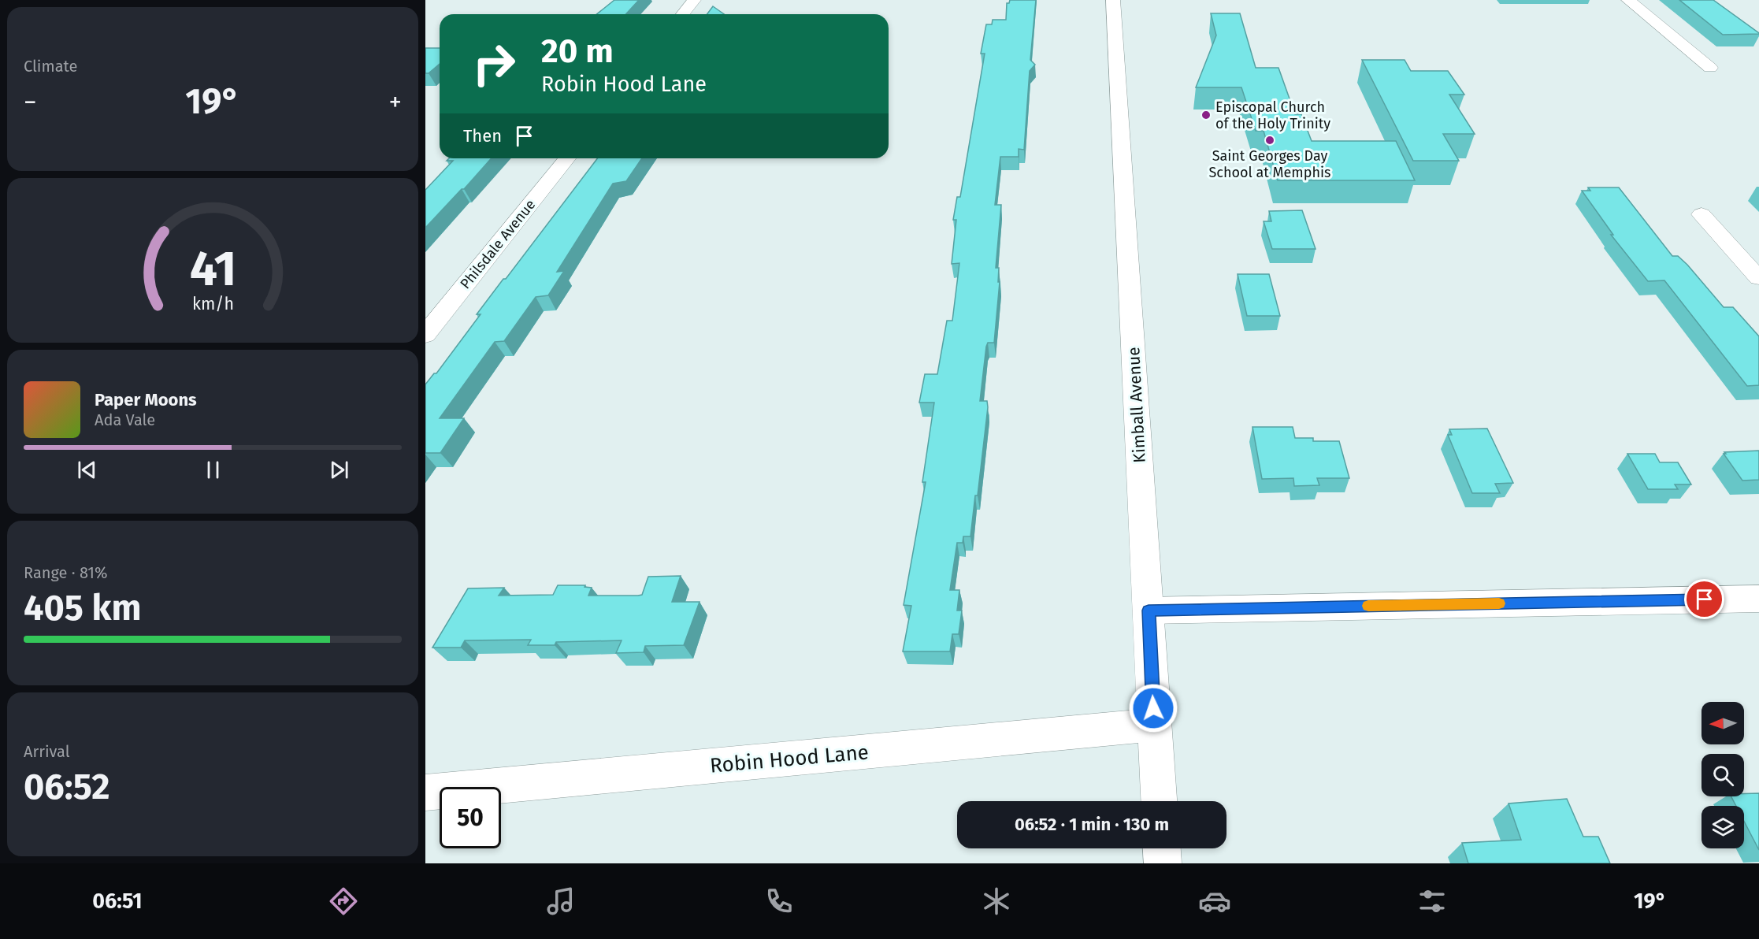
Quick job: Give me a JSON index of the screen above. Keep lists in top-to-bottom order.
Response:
{
  "streets": {
    "street": ["Philsdale Avenue", "Kimball Avenue", "Robin Hood Lane"]
  },
  "crossings": [
    ["Kimball Avenue", "Robin Hood Lane"]
  ],
  "places": ["Episcopal Church of the Holy Trinity", "Saint Georges Day School at Memphis"],
  "north": "left",
  "page": {
    "tile": [
      "Climate",
      ["Range · 81%", "405 km"],
      ["Arrival", "06:52"]
    ],
    "turn": ["20 m", "Robin Hood Lane"],
    "heat": ["−", "19°", "+"],
    "then": "Then",
    "song": ["Paper Moons", "Ada Vale"],
    "limit": "50",
    "trip": "06:52 · 1 min · 130 m",
    "tabs": ["06:51", "19°"],
    "gauge": ["41", "km/h"]
  }
}
